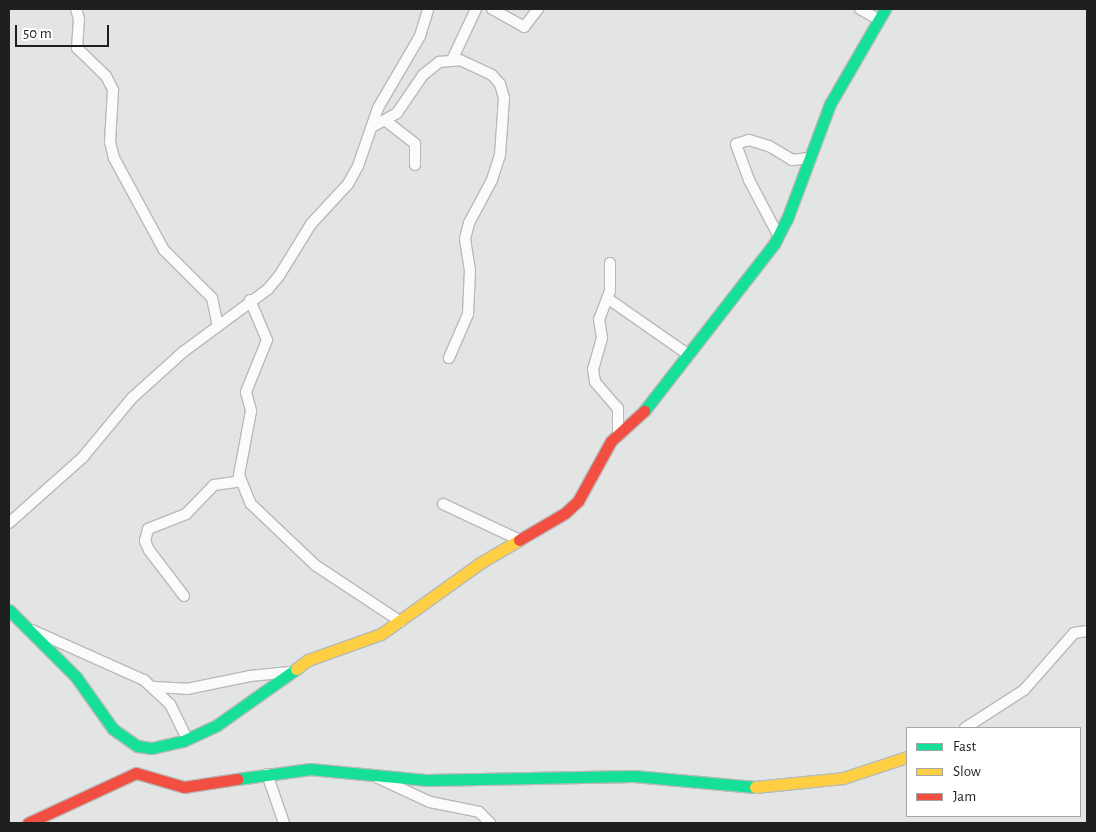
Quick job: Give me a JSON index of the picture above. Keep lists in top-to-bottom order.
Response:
{
  "legend": ["Fast", "Slow", "Jam"],
  "scale_bar": "50 m"
}
